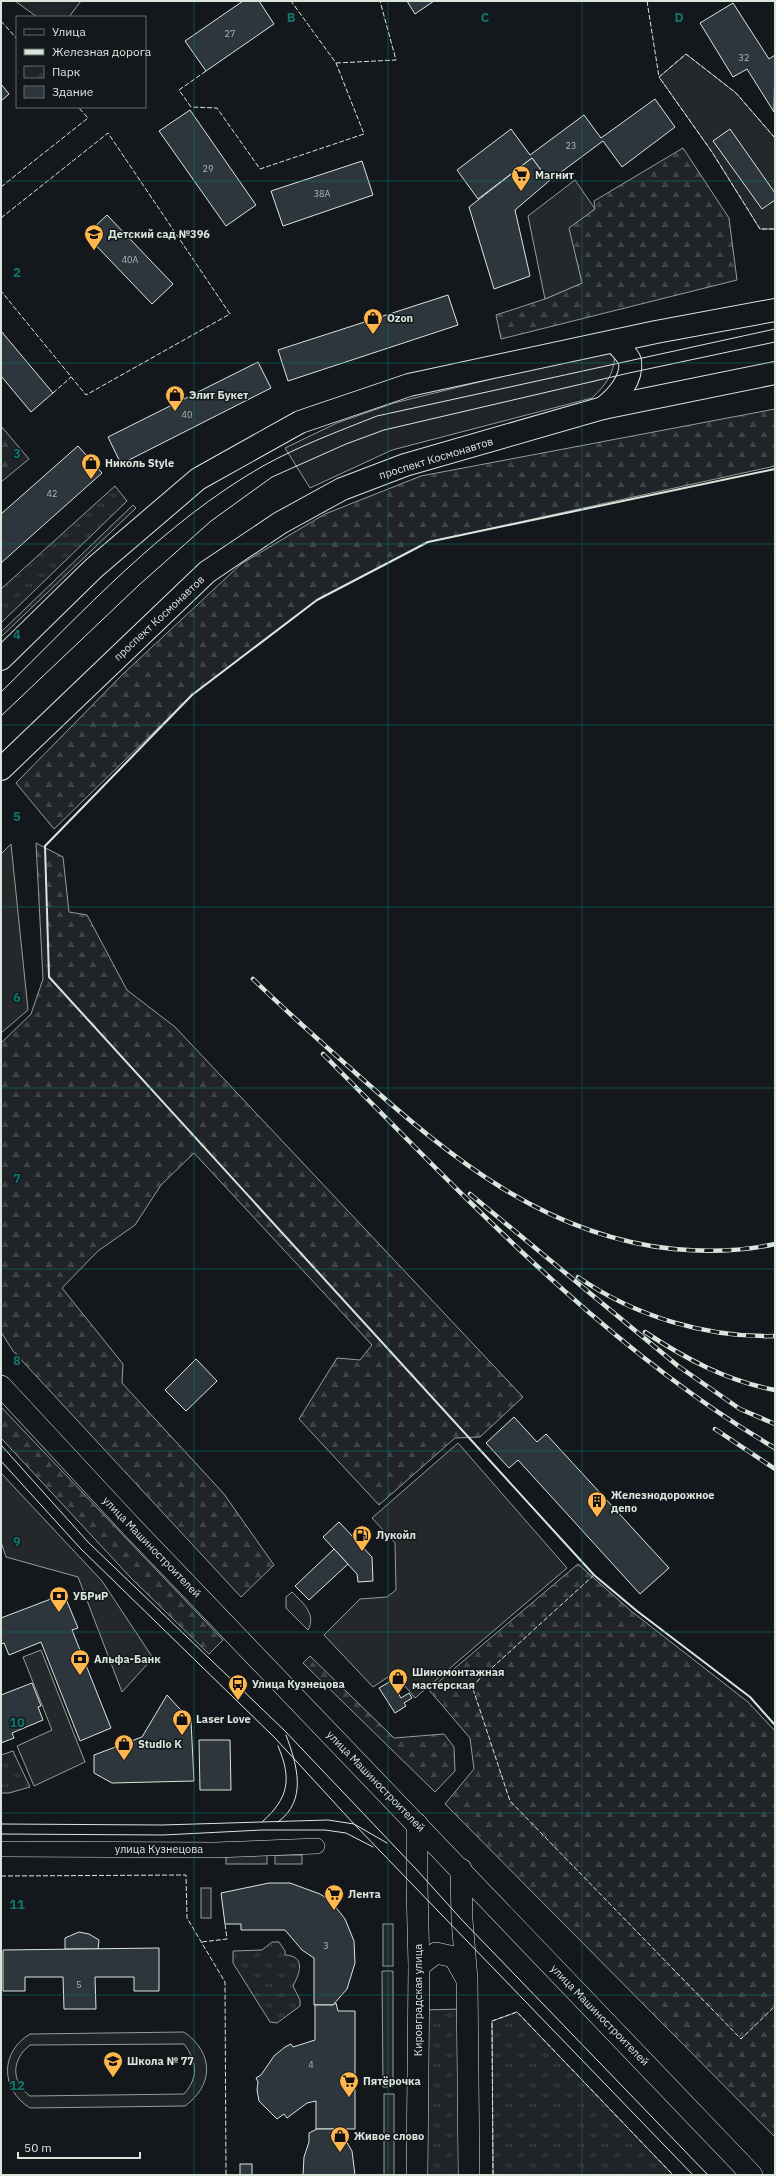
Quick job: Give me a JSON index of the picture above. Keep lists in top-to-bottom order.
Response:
{
  "streets": {
    "main road": ["проспект Космонавтов", "улица Машиностроителей", "Кировградская улица"],
    "street": ["улица Кузнецова"]
  },
  "crossings": [
    ["улица Машиностроителей", "Кировградская улица"]
  ],
  "places": {
    "supermarket": ["Магнит", "Лента", "Пятёрочка"],
    "school or university": ["Детский сад №396", "Школа № 77"],
    "shop": [
      "Ozon",
      "Элит Букет",
      "Николь Style",
      "Шиномонтажная мастерская",
      "Laser Love",
      "Studio K",
      "Живое слово"
    ],
    "building": ["Железнодорожное депо"],
    "fuel station": ["Лукойл"],
    "bank": ["УБРиР", "Альфа-Банк"],
    "bus stop": ["Улица Кузнецова"]
  },
  "house_numbers": [
    "27",
    "32",
    "23",
    "29",
    "38А",
    "40А",
    "40",
    "42",
    "3",
    "5",
    "4"
  ],
  "legend": [
    "Улица",
    "Железная дорога",
    "Парк",
    "Здание"
  ],
  "scale_bar": "50 m",
  "grid": {
    "columns": ["B", "C", "D"],
    "rows": [
      "2",
      "3",
      "4",
      "5",
      "6",
      "7",
      "8",
      "9",
      "10",
      "11",
      "12"
    ]
  }
}
